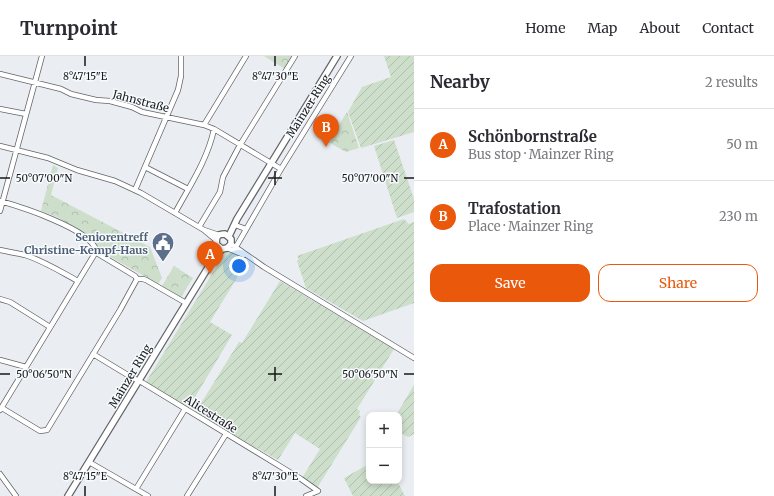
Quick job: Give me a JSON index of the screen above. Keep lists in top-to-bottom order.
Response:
{
  "streets": {
    "street": ["Jahnstraße", "Mainzer Ring", "Alicestraße"]
  },
  "crossings": [
    ["Jahnstraße", "Mainzer Ring"],
    ["Mainzer Ring", "Alicestraße"]
  ],
  "places": {
    "public building": ["Seniorentreff Christine-Kempf-Haus"]
  },
  "page": {
    "header": "Turnpoint",
    "nav": [
      "Home",
      "Map",
      "About",
      "Contact"
    ],
    "heading": ["Nearby", "2 results"],
    "list": [
      {
        "mark": "A",
        "name": "Schönbornstraße",
        "note": "Bus stop · Mainzer Ring",
        "value": "50 m"
      },
      {
        "mark": "B",
        "name": "Trafostation",
        "note": "Place · Mainzer Ring",
        "value": "230 m"
      }
    ],
    "pins": ["B", "A"],
    "buttons": ["Save", "Share"],
    "map_buttons": ["+", "−"]
  },
  "coordinates": [
    "8°47'15\"E",
    "8°47'30\"E",
    "50°07'00\"N",
    "50°06'50\"N"
  ]
}
